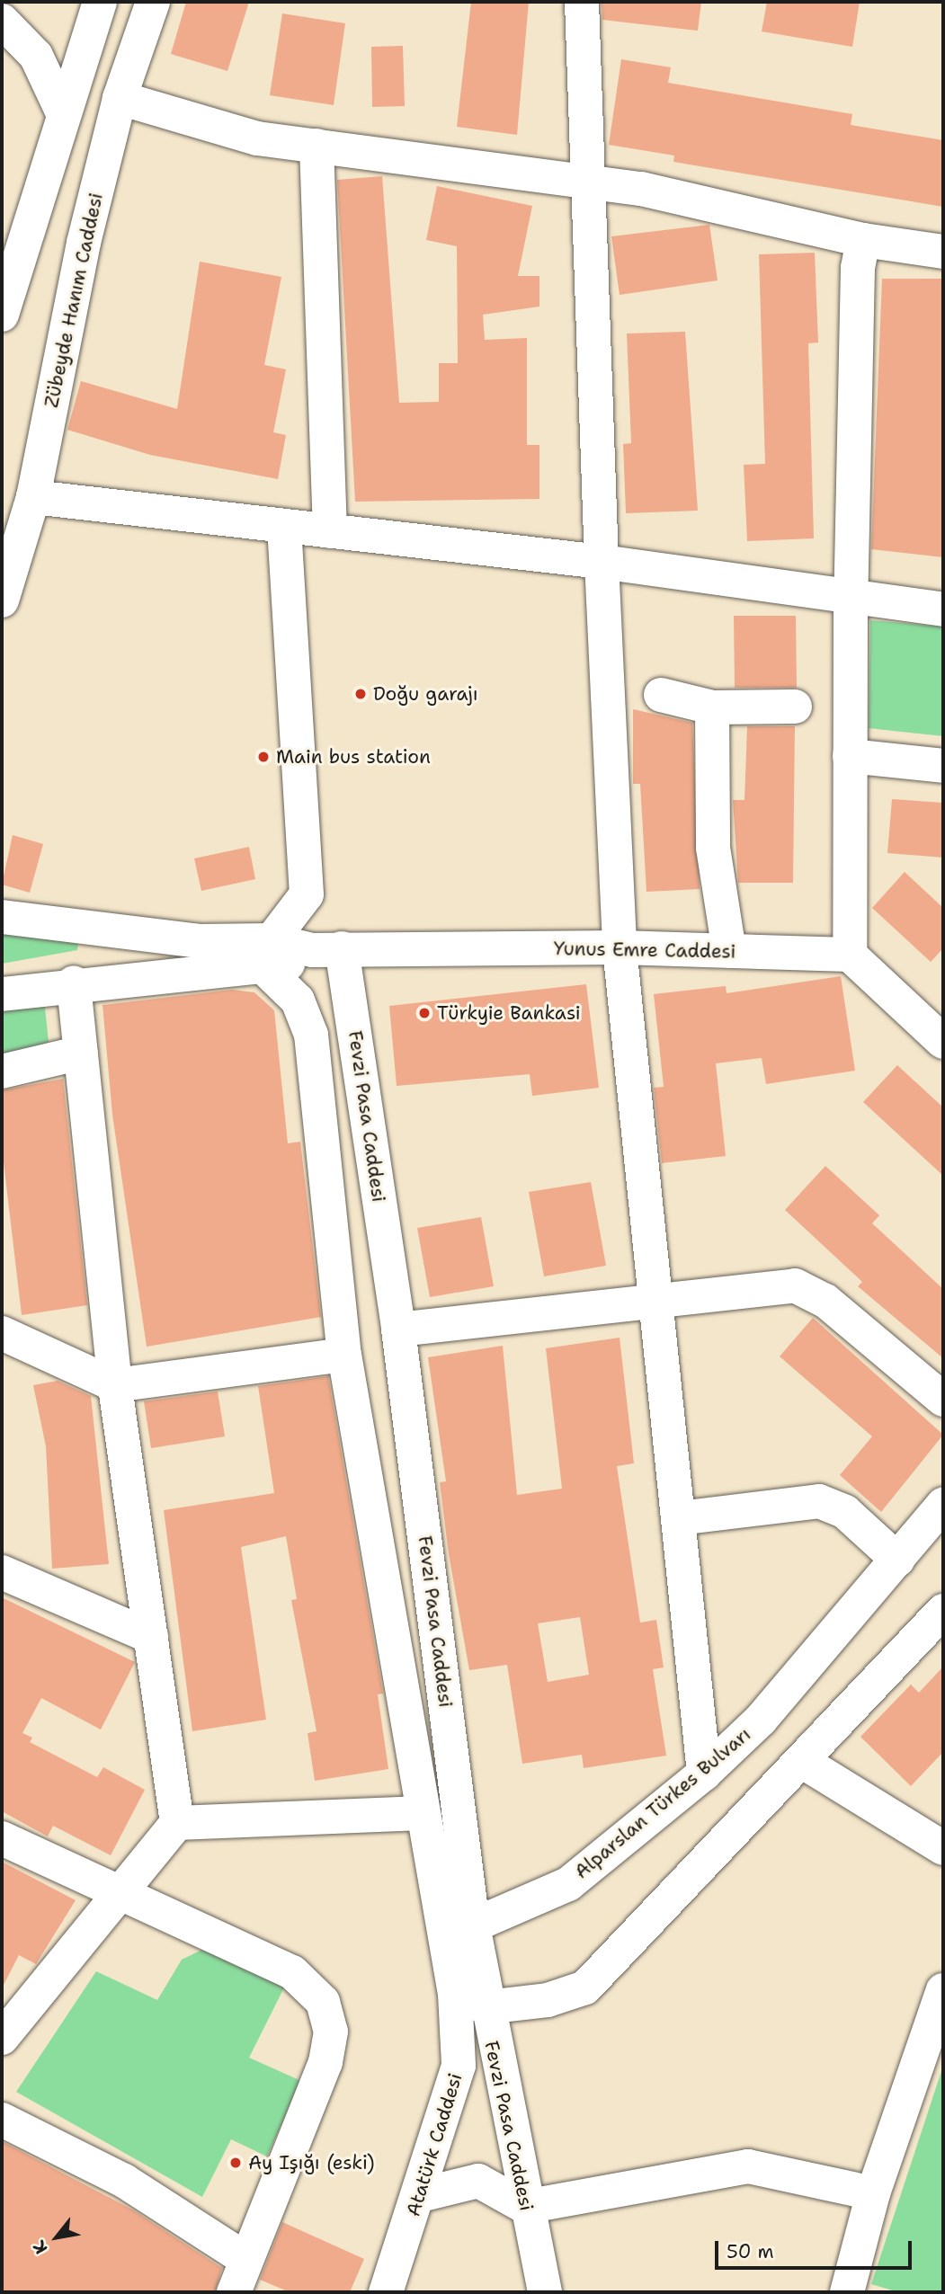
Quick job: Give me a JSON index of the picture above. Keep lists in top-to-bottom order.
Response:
{
  "streets": {
    "street": [
      "Zübeyde Hanım Caddesi",
      "Yunus Emre Caddesi",
      "Fevzi Pasa Caddesi",
      "Alparslan Türkes Bulvarı",
      "Atatürk Caddesi"
    ]
  },
  "crossings": [
    ["Yunus Emre Caddesi", "Fevzi Pasa Caddesi"],
    ["Fevzi Pasa Caddesi", "Alparslan Türkes Bulvarı"],
    ["Fevzi Pasa Caddesi", "Atatürk Caddesi"]
  ],
  "places": [
    "Doğu garajı",
    "Main bus station",
    "Türkyie Bankasi",
    "Ay Işığı (eski)"
  ],
  "scale_bar": "50 m",
  "north": "bottom left"
}
